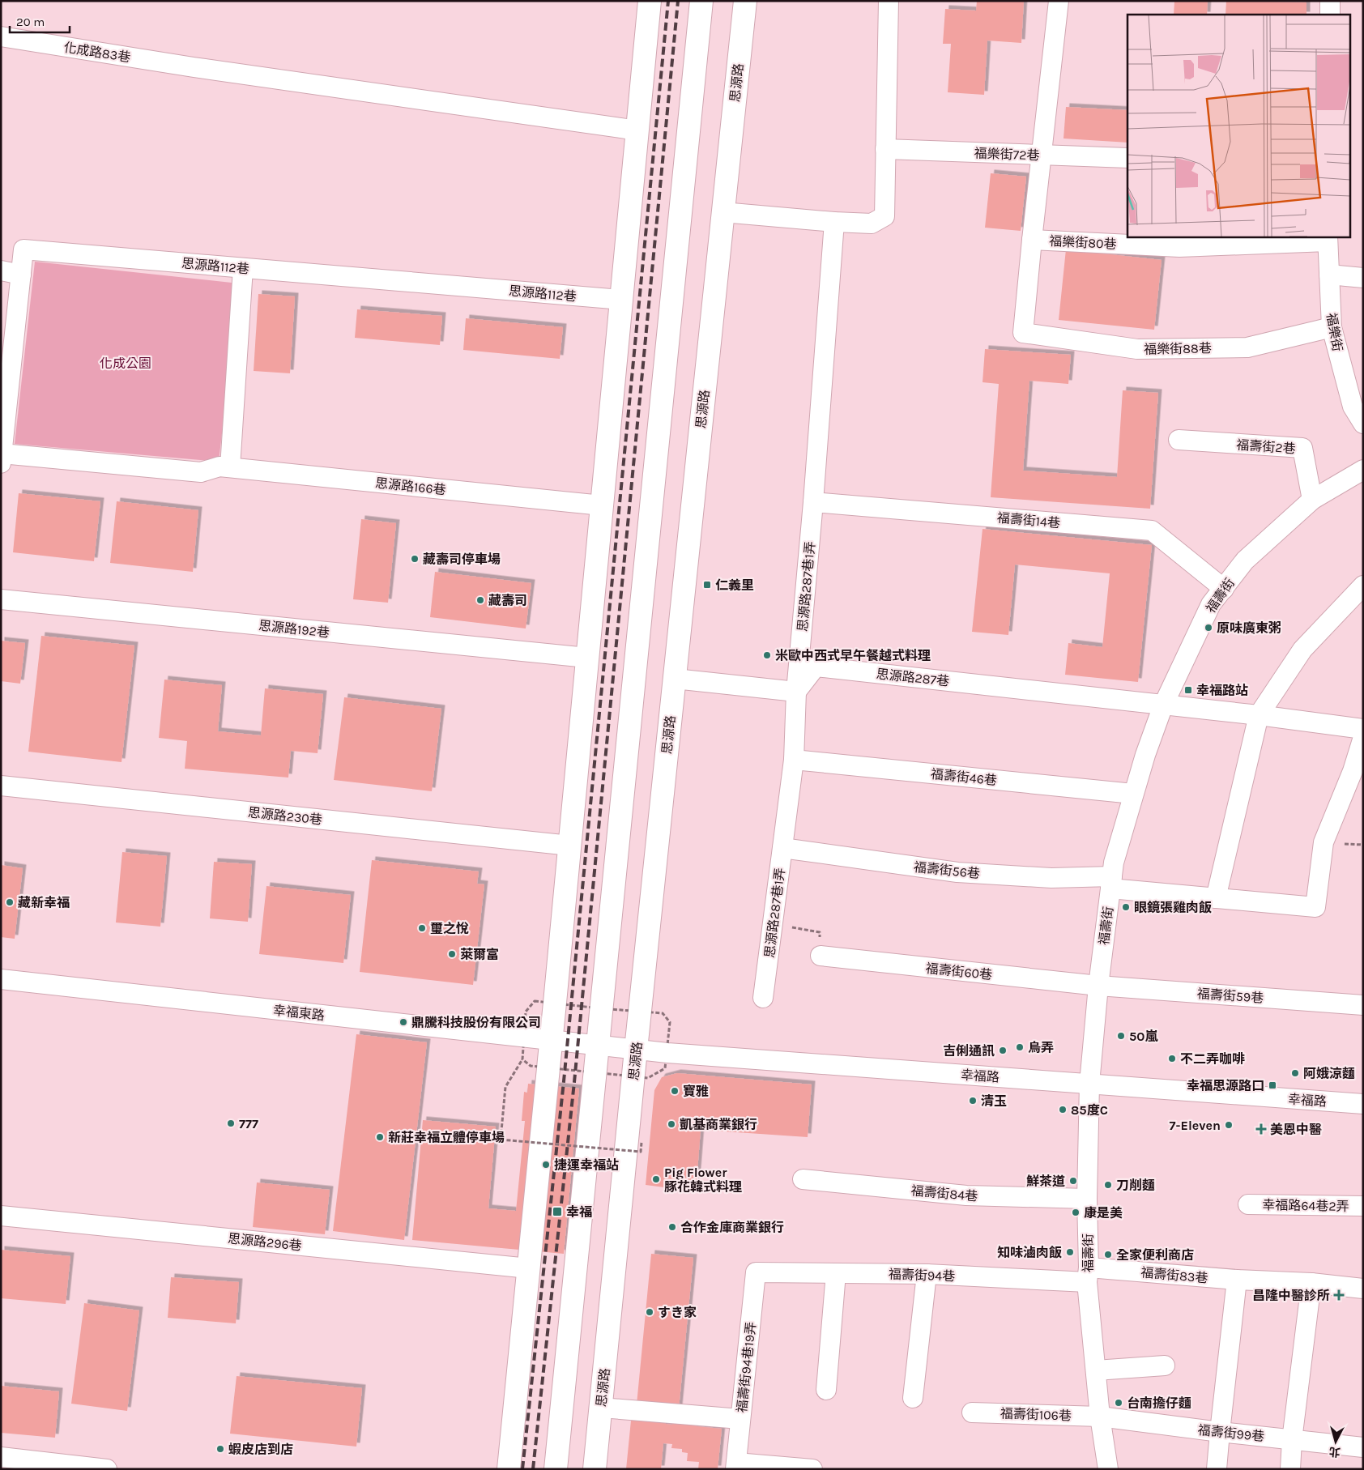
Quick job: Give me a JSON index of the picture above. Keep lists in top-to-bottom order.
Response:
{
  "streets": {
    "main road": ["思源路"],
    "street": [
      "化成路83巷",
      "福樂街72巷",
      "福樂街80巷",
      "思源路112巷",
      "福樂街",
      "福樂街88巷",
      "福壽街2巷",
      "思源路166巷",
      "福壽街14巷",
      "思源路287巷1弄",
      "福壽街",
      "思源路192巷",
      "思源路287巷",
      "福壽街46巷",
      "思源路230巷",
      "福壽街56巷",
      "福壽街60巷",
      "福壽街59巷",
      "幸福東路",
      "幸福路",
      "福壽街84巷",
      "幸福路64巷2弄",
      "思源路296巷",
      "福壽街94巷",
      "福壽街83巷",
      "福壽街94巷19弄",
      "福壽街106巷",
      "福壽街99巷"
    ]
  },
  "crossings": [
    ["思源路", "幸福路"],
    ["福樂街80巷", "福樂街"],
    ["福樂街80巷", "福樂街88巷"],
    ["福樂街", "福樂街88巷"],
    ["福壽街2巷", "福壽街"],
    ["福壽街14巷", "思源路287巷1弄"],
    ["福壽街14巷", "福壽街"],
    ["思源路287巷1弄", "思源路287巷"],
    ["思源路287巷1弄", "福壽街46巷"],
    ["思源路287巷1弄", "福壽街56巷"],
    ["福壽街", "思源路287巷"],
    ["福壽街", "福壽街46巷"],
    ["福壽街", "福壽街56巷"],
    ["福壽街", "福壽街60巷"],
    ["福壽街", "福壽街59巷"],
    ["福壽街", "幸福路"],
    ["福壽街", "福壽街84巷"],
    ["福壽街", "福壽街94巷"],
    ["福壽街", "福壽街83巷"],
    ["福壽街", "福壽街106巷"],
    ["福壽街", "福壽街99巷"],
    ["福壽街60巷", "福壽街59巷"],
    ["幸福東路", "幸福路"],
    ["福壽街94巷", "福壽街83巷"],
    ["福壽街94巷", "福壽街94巷19弄"],
    ["福壽街106巷", "福壽街99巷"]
  ],
  "parks": ["化成公園"],
  "places": {
    "other": [
      "藏壽司停車場",
      "藏壽司",
      "原味廣東粥",
      "米歐中西式早午餐越式料理",
      "藏新幸福",
      "眼鏡張雞肉飯",
      "璽之悅",
      "萊爾富",
      "鼎騰科技股份有限公司",
      "50嵐",
      "烏弄",
      "吉俐通訊",
      "不二弄咖啡",
      "阿娥涼麵",
      "寶雅",
      "清玉",
      "85度C",
      "777",
      "凱基商業銀行",
      "7-Eleven",
      "新莊幸福立體停車場",
      "捷運幸福站",
      "Pig Flower 豚花韓式料理",
      "鮮茶道",
      "刀削麵",
      "康是美",
      "合作金庫商業銀行",
      "知味滷肉飯",
      "全家便利商店",
      "すき家",
      "台南擔仔麵",
      "蝦皮店到店"
    ],
    "transit": [
      "仁義里",
      "幸福路站",
      "幸福思源路口",
      "幸福"
    ],
    "health": ["美恩中醫", "昌隆中醫診所"]
  },
  "scale_bar": "20 m",
  "north": "bottom"
}
